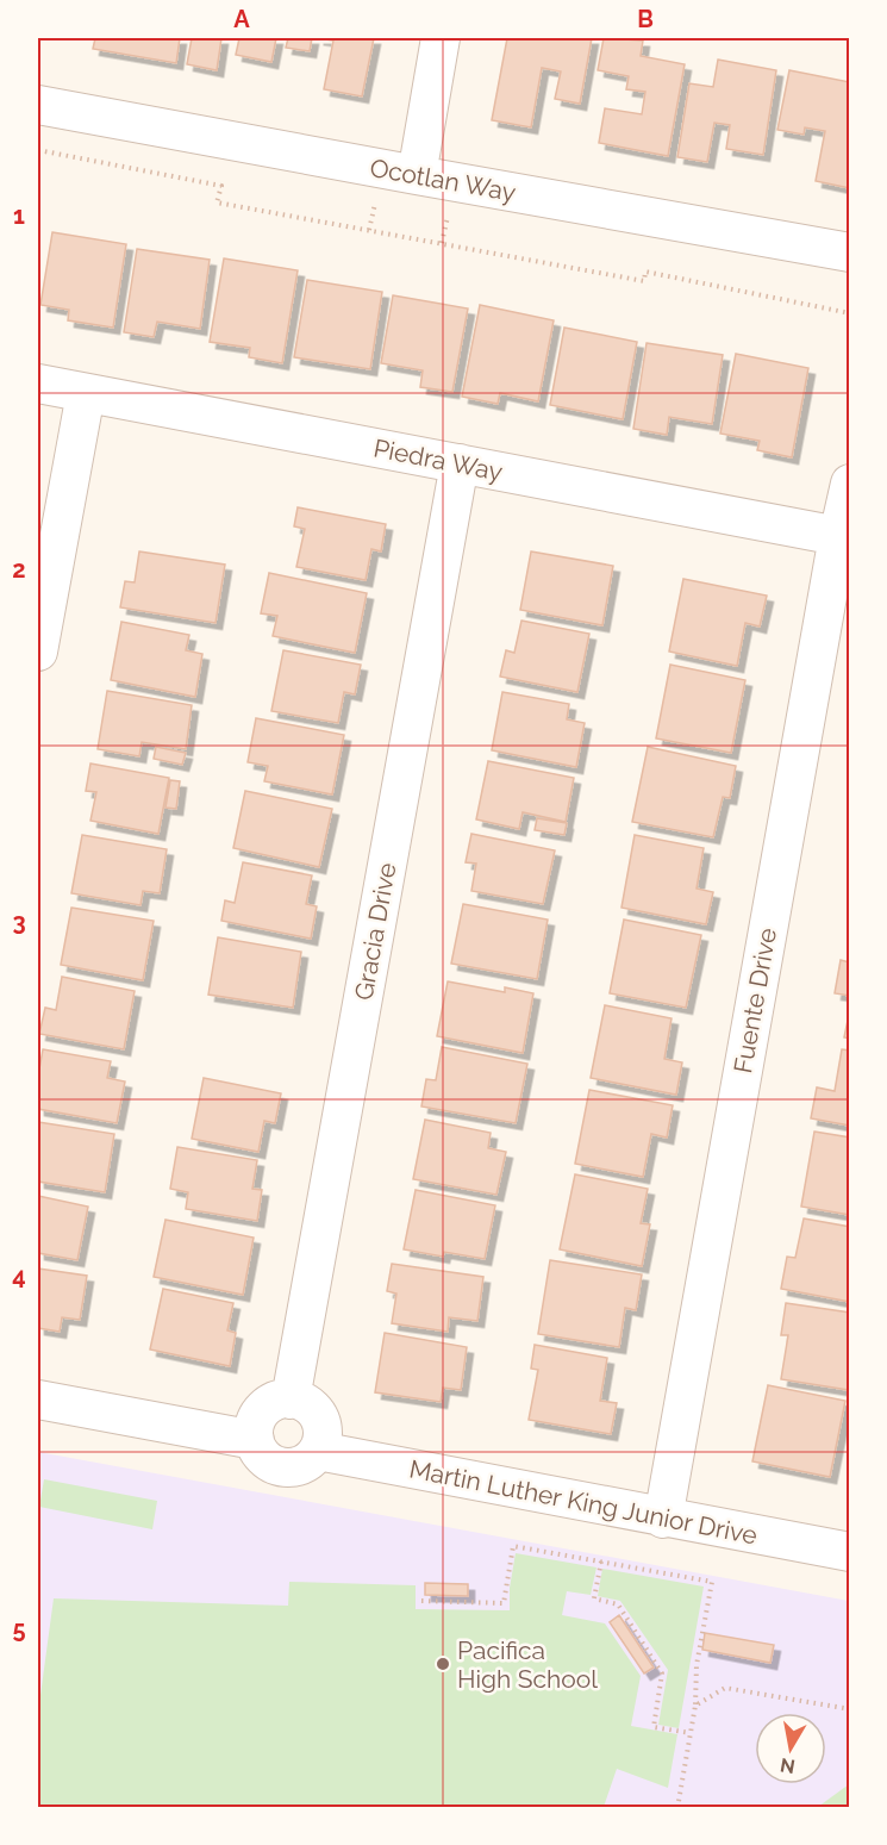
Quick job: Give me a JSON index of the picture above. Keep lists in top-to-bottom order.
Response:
{
  "streets": {
    "street": [
      "Ocotlan Way",
      "Piedra Way",
      "Gracia Drive",
      "Fuente Drive",
      "Martin Luther King Junior Drive"
    ]
  },
  "crossings": [
    ["Piedra Way", "Gracia Drive"],
    ["Piedra Way", "Fuente Drive"],
    ["Gracia Drive", "Martin Luther King Junior Drive"],
    ["Fuente Drive", "Martin Luther King Junior Drive"]
  ],
  "places": ["Pacifica High School"],
  "north": "bottom",
  "grid": {
    "columns": ["A", "B"],
    "rows": [
      "1",
      "2",
      "3",
      "4",
      "5"
    ]
  }
}
